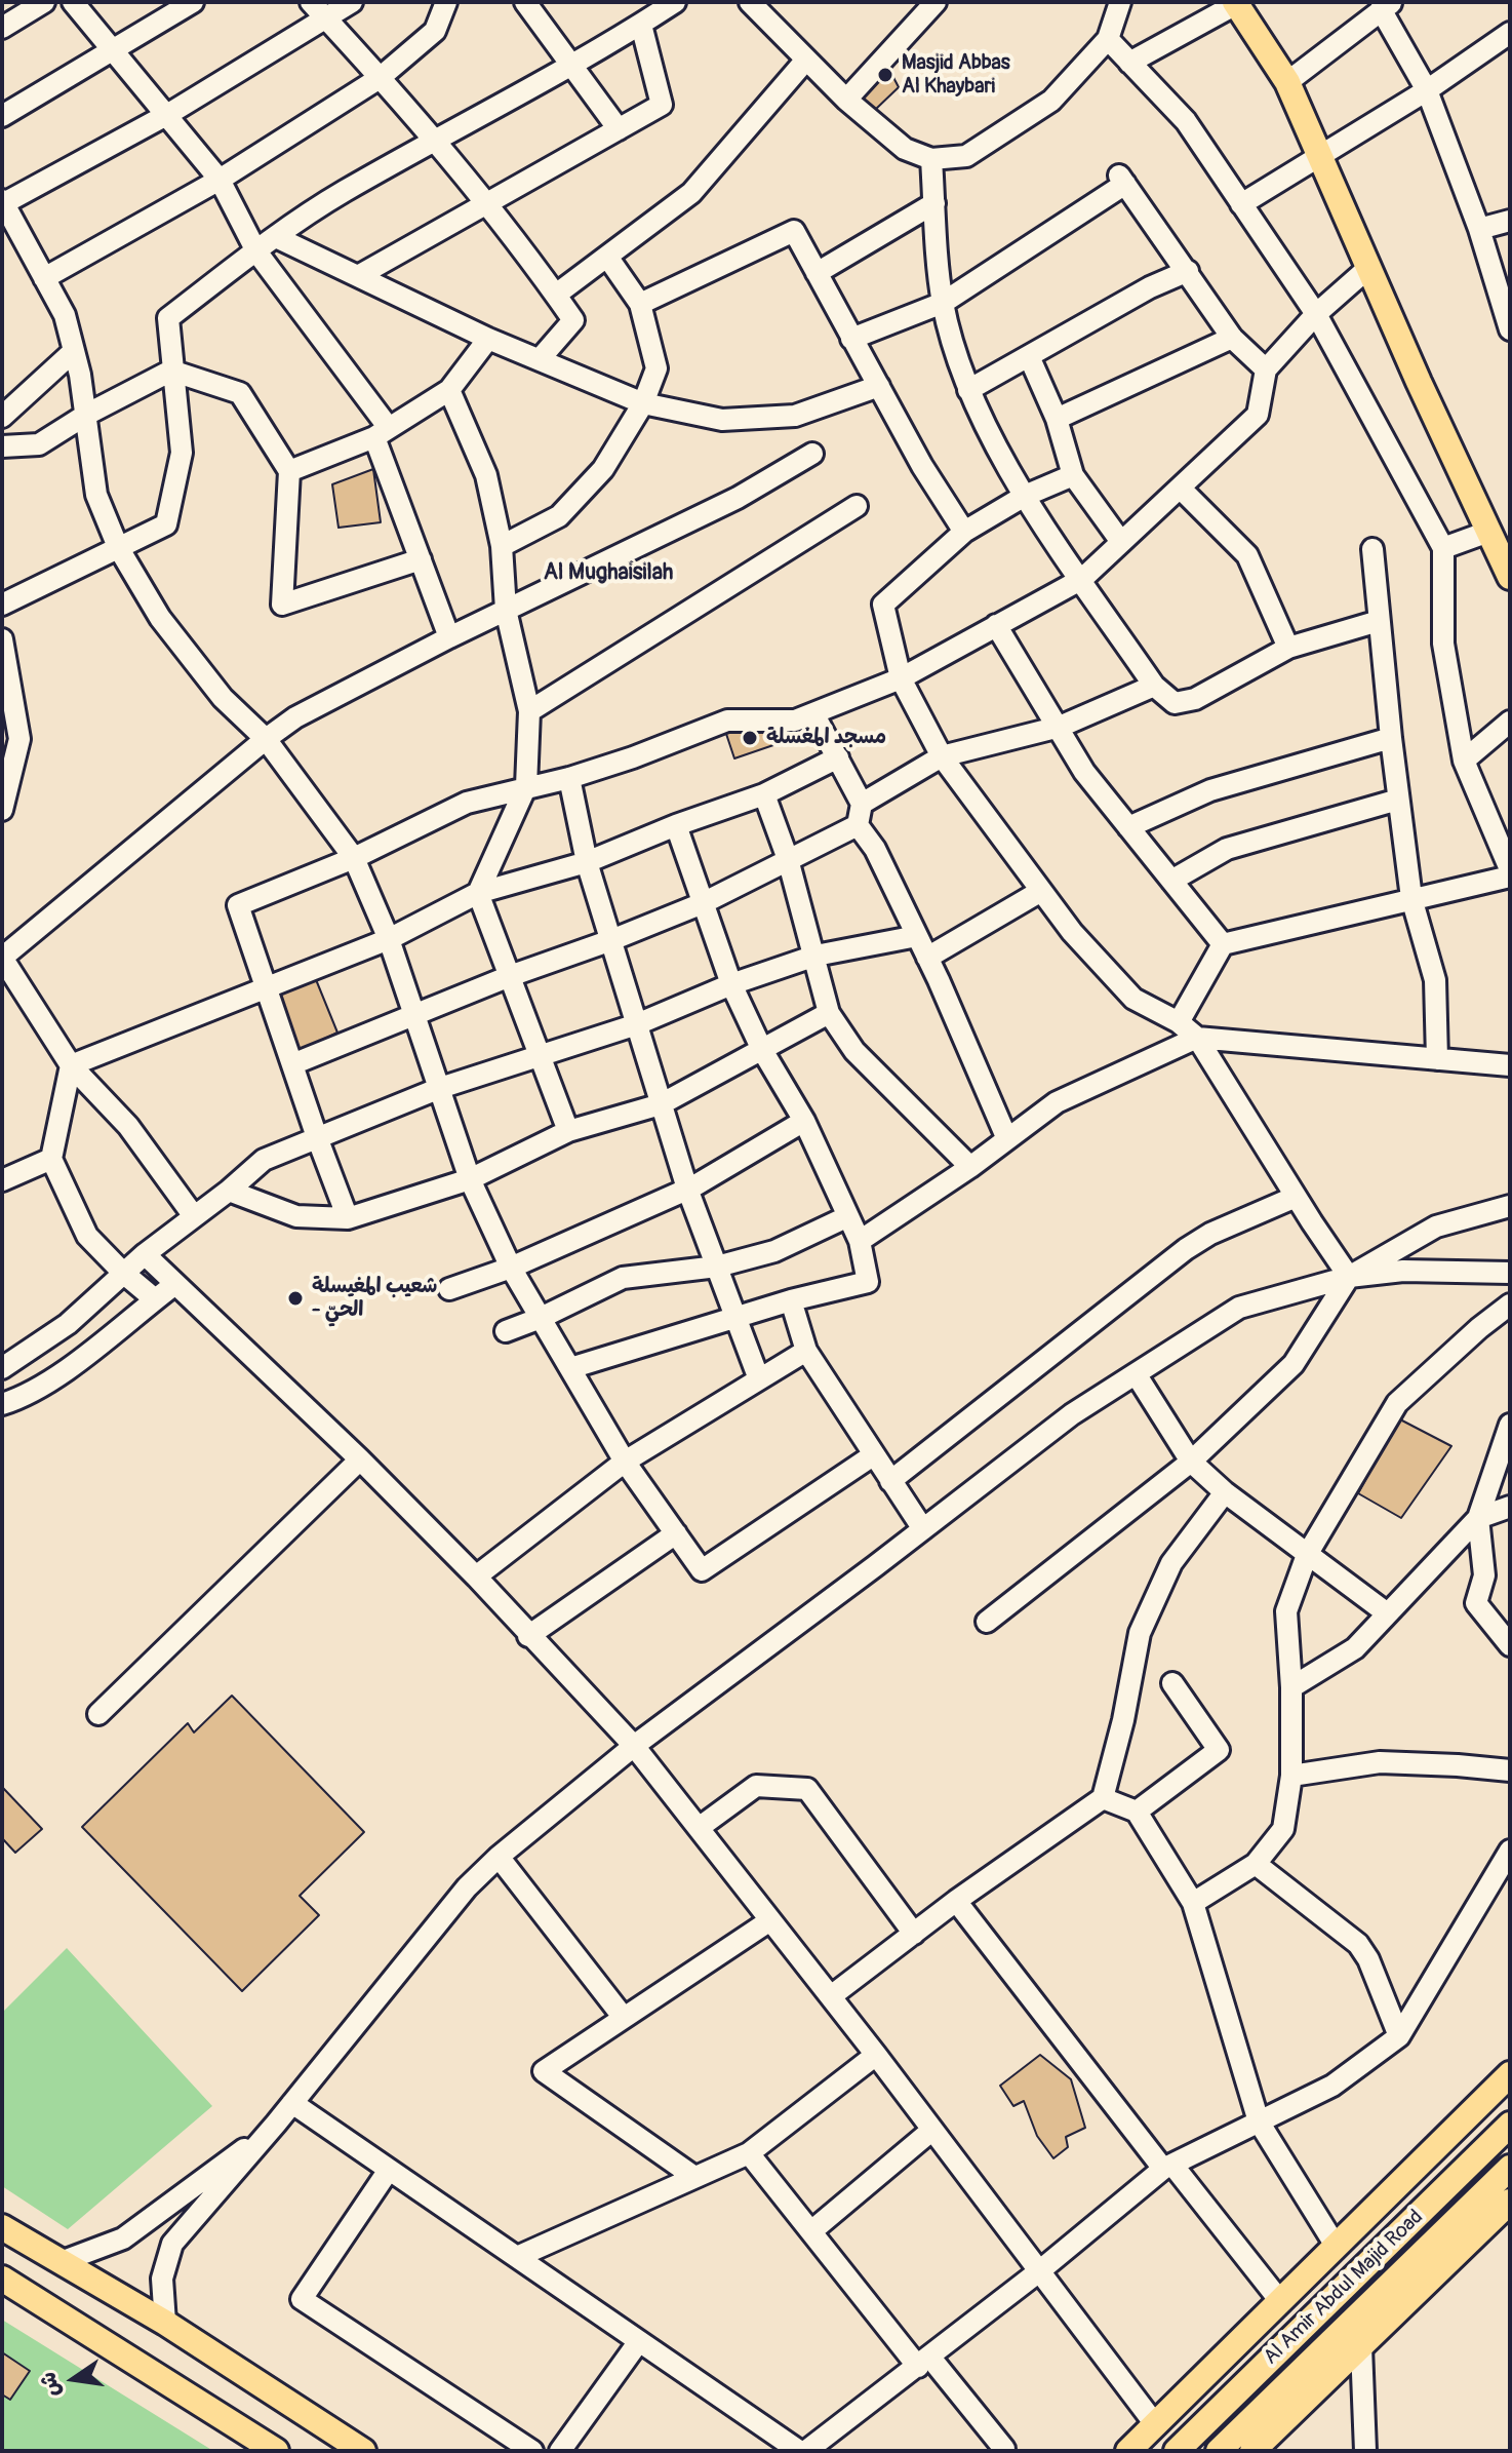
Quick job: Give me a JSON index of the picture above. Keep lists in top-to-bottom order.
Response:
{
  "streets": {
    "main road": ["Al Amir Abdul Majid Road"]
  },
  "districts": ["Al Mughaisilah"],
  "places": ["Masjid Abbas Al Khaybari", "مسجد المغسلة", "شعيب المغيسلة - الحيّ"],
  "north": "left"
}
